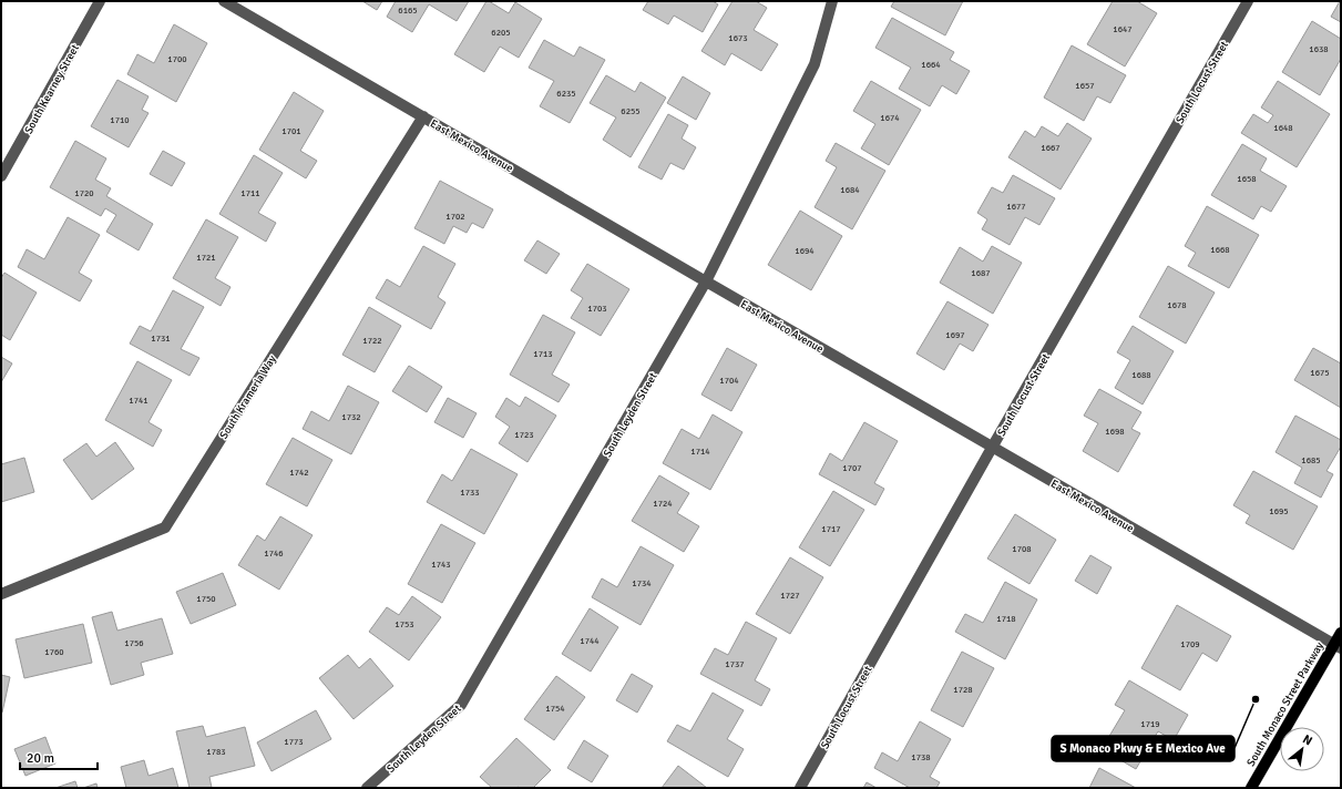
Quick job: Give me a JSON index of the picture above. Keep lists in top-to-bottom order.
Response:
{
  "streets": {
    "main road": ["South Monaco Street Parkway"],
    "street": [
      "South Locust Street",
      "South Kearney Street",
      "East Mexico Avenue",
      "South Krameria Way",
      "South Leyden Street"
    ]
  },
  "crossings": [
    ["South Locust Street", "East Mexico Avenue"],
    ["East Mexico Avenue", "South Krameria Way"],
    ["East Mexico Avenue", "South Leyden Street"],
    ["East Mexico Avenue", "South Monaco Street Parkway"]
  ],
  "places": ["S Monaco Pkwy & E Mexico Ave"],
  "house_numbers": [
    "6165",
    "1647",
    "6205",
    "1673",
    "1638",
    "1700",
    "1664",
    "1657",
    "6235",
    "6255",
    "1674",
    "1710",
    "1648",
    "1701",
    "1667",
    "1658",
    "1684",
    "1720",
    "1711",
    "1677",
    "1702",
    "1668",
    "1694",
    "1721",
    "1687",
    "1678",
    "1703",
    "1697",
    "1731",
    "1722",
    "1713",
    "1675",
    "1688",
    "1704",
    "1741",
    "1732",
    "1698",
    "1723",
    "1714",
    "1685",
    "1707",
    "1742",
    "1733",
    "1724",
    "1695",
    "1717",
    "1708",
    "1746",
    "1743",
    "1734",
    "1727",
    "1750",
    "1718",
    "1753",
    "1744",
    "1756",
    "1709",
    "1760",
    "1737",
    "1728",
    "1754",
    "1719",
    "1773",
    "1783",
    "1738"
  ],
  "scale_bar": "20 m",
  "north": "top right"
}
